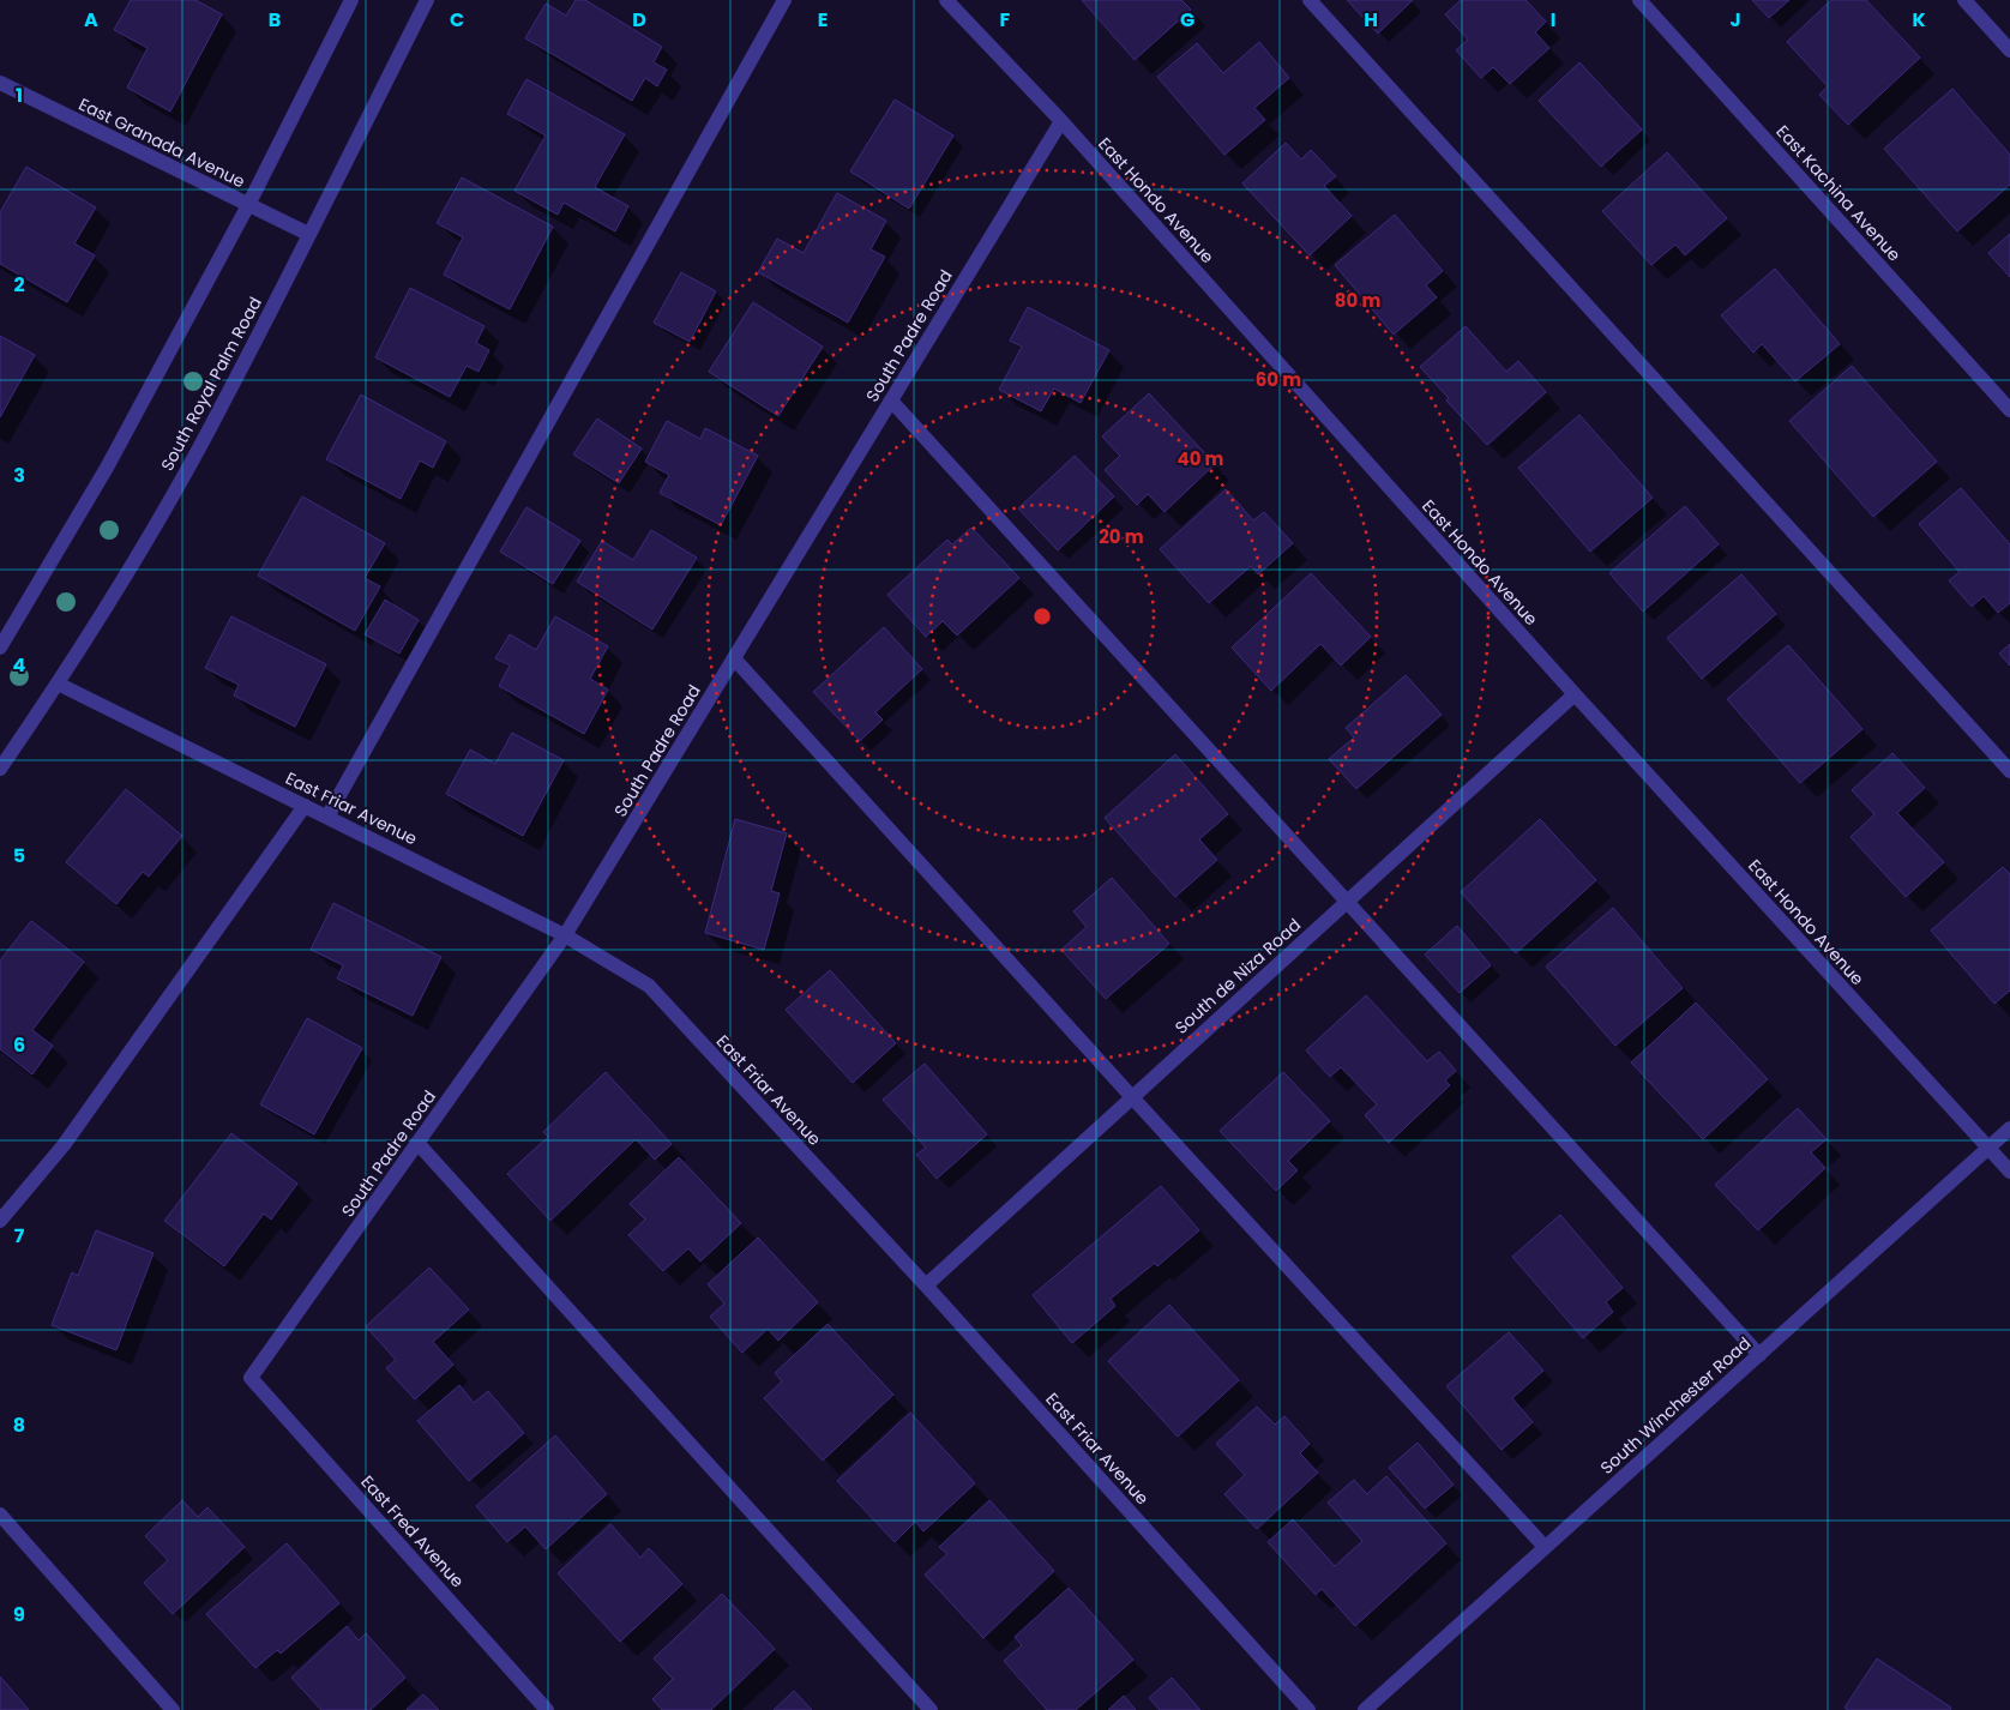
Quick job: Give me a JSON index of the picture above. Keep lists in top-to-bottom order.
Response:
{
  "streets": {
    "street": [
      "East Granada Avenue",
      "East Kachina Avenue",
      "East Hondo Avenue",
      "South Padre Road",
      "South Royal Palm Road",
      "East Friar Avenue",
      "South de Niza Road",
      "South Winchester Road",
      "East Fred Avenue"
    ]
  },
  "crossings": [
    ["East Granada Avenue", "South Royal Palm Road"],
    ["East Hondo Avenue", "South Padre Road"],
    ["East Hondo Avenue", "South de Niza Road"],
    ["East Hondo Avenue", "South Winchester Road"],
    ["South Padre Road", "East Friar Avenue"],
    ["South Padre Road", "East Fred Avenue"],
    ["South Royal Palm Road", "East Friar Avenue"],
    ["East Friar Avenue", "South de Niza Road"]
  ],
  "grid": {
    "columns": [
      "A",
      "B",
      "C",
      "D",
      "E",
      "F",
      "G",
      "H",
      "I",
      "J",
      "K"
    ],
    "rows": [
      "1",
      "2",
      "3",
      "4",
      "5",
      "6",
      "7",
      "8",
      "9"
    ]
  },
  "rings": [
    "80 m",
    "60 m",
    "40 m",
    "20 m"
  ]
}
